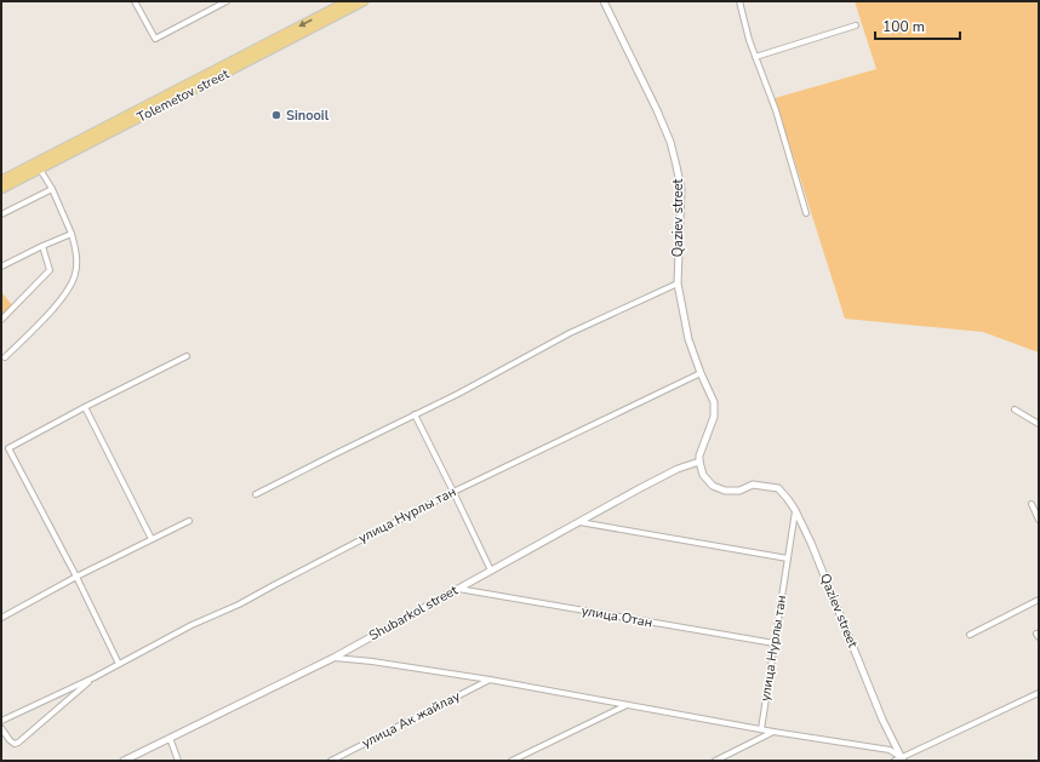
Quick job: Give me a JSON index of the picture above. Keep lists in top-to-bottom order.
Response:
{
  "streets": {
    "main road": ["Tolemetov street"],
    "street": [
      "Qaziev street",
      "улица Нурлы тан",
      "Shubarkol street",
      "улица Отан",
      "улица Ак жайлау"
    ]
  },
  "crossings": [
    ["Qaziev street", "улица Нурлы тан"],
    ["Qaziev street", "Shubarkol street"],
    ["улица Нурлы тан", "улица Отан"],
    ["Shubarkol street", "улица Отан"]
  ],
  "places": ["Sinooil"],
  "scale_bar": "100 m"
}
